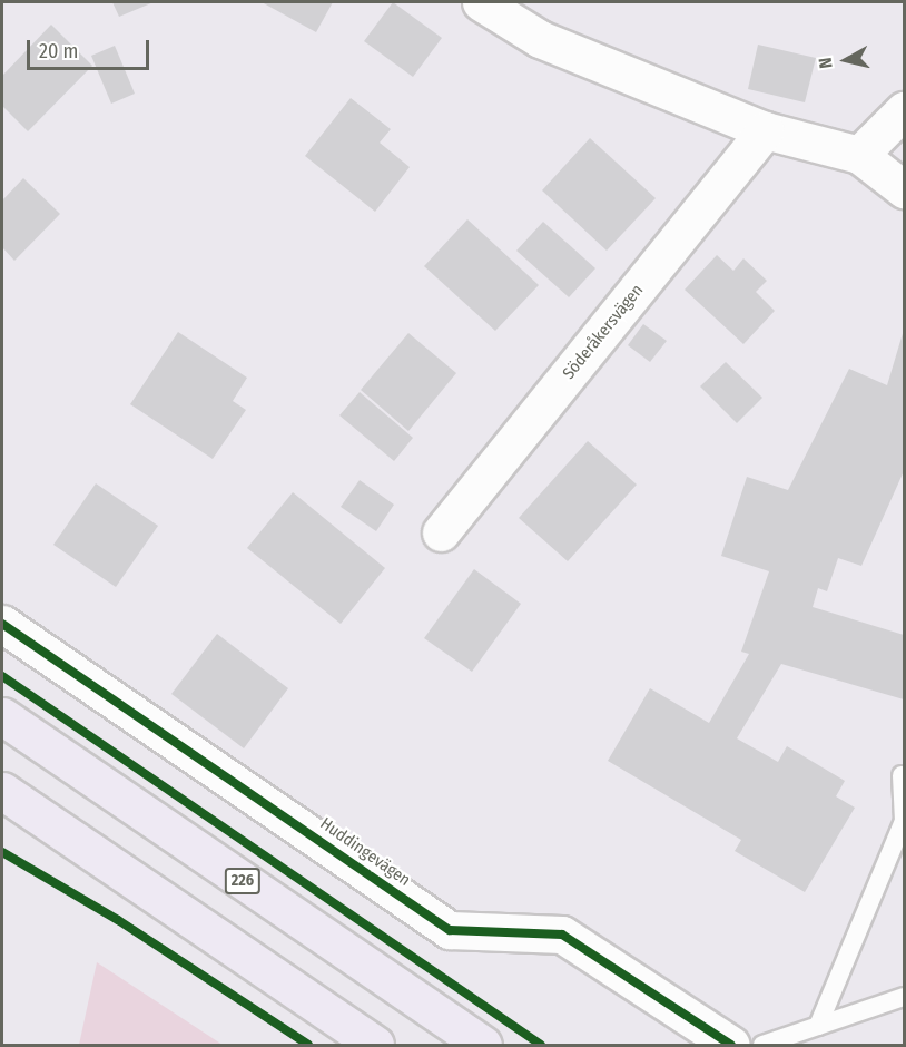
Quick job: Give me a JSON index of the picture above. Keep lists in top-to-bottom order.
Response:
{
  "streets": {
    "main road": ["226"],
    "street": ["Söderåkersvägen", "Huddingevägen"]
  },
  "scale_bar": "20 m",
  "north": "left"
}
